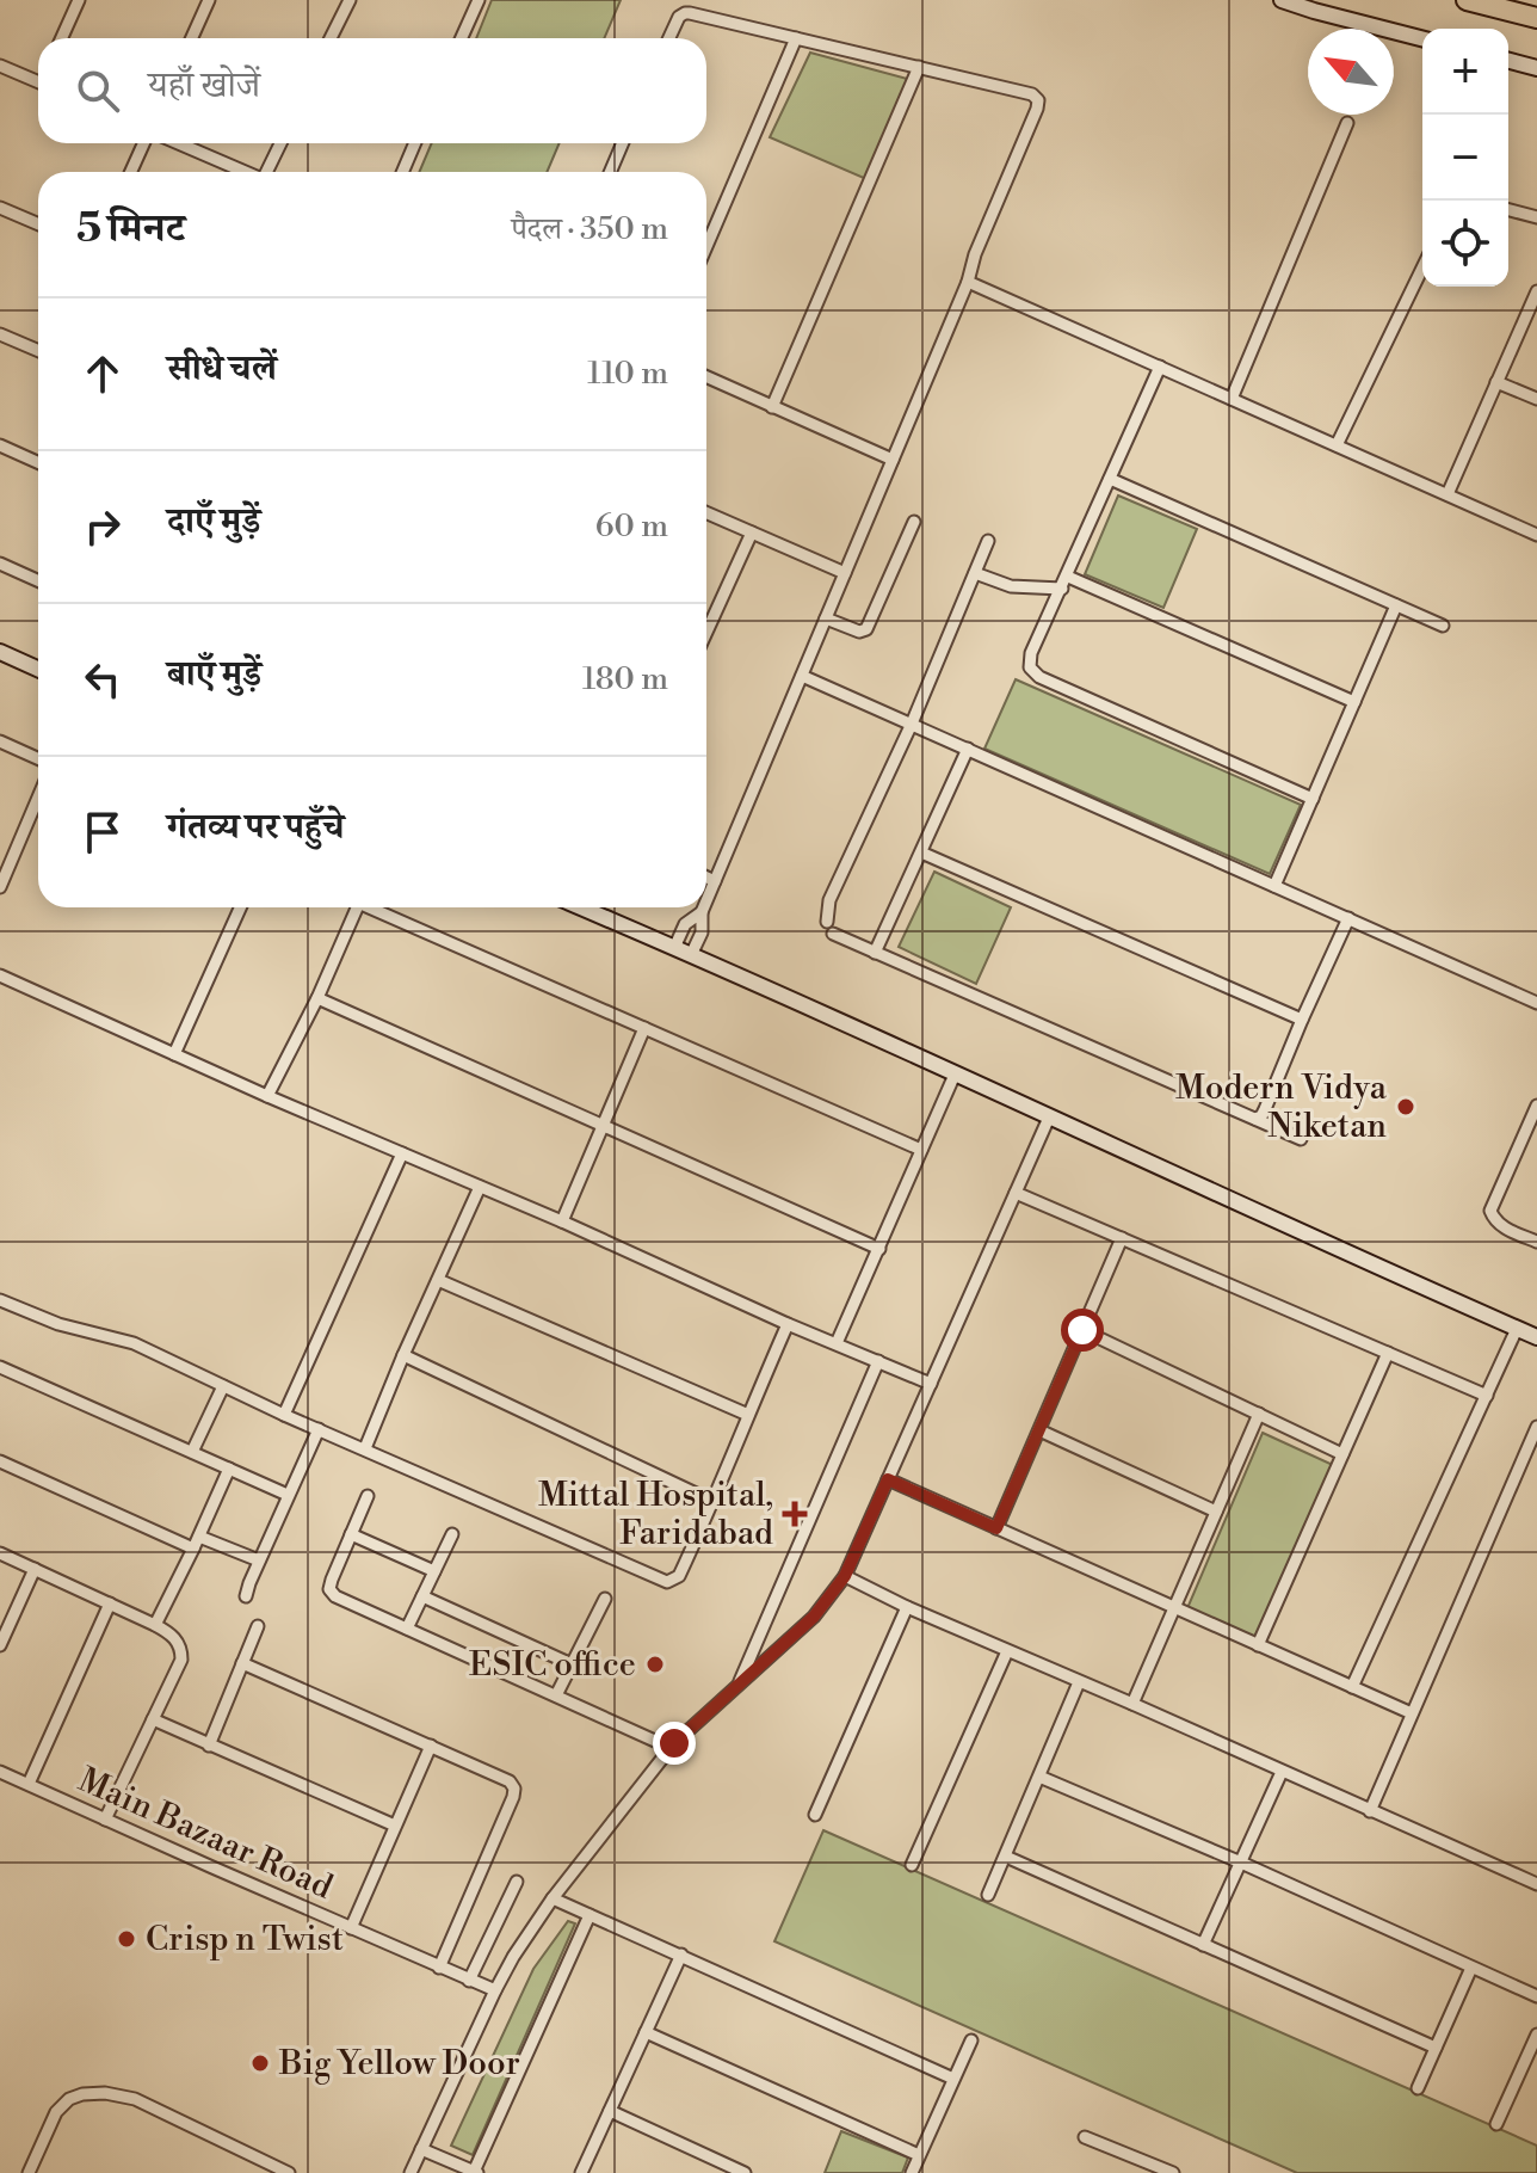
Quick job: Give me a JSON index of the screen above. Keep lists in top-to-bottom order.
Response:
{
  "streets": {
    "street": ["Main Bazaar Road"]
  },
  "places": {
    "other": [
      "Modern Vidya Niketan",
      "ESIC office",
      "Crisp n Twist",
      "Big Yellow Door"
    ],
    "health": ["Mittal Hospital, Faridabad"]
  },
  "north": "top left",
  "page": {
    "map_buttons": ["+", "−"],
    "search": "यहाँ खोजें",
    "heading": ["5 मिनट", "पैदल · 350 m"],
    "list": [
      ["सीधे चलें", "110 m"],
      ["दाएँ मुड़ें", "60 m"],
      ["बाएँ मुड़ें", "180 m"],
      "गंतव्य पर पहुँचे"
    ]
  }
}
